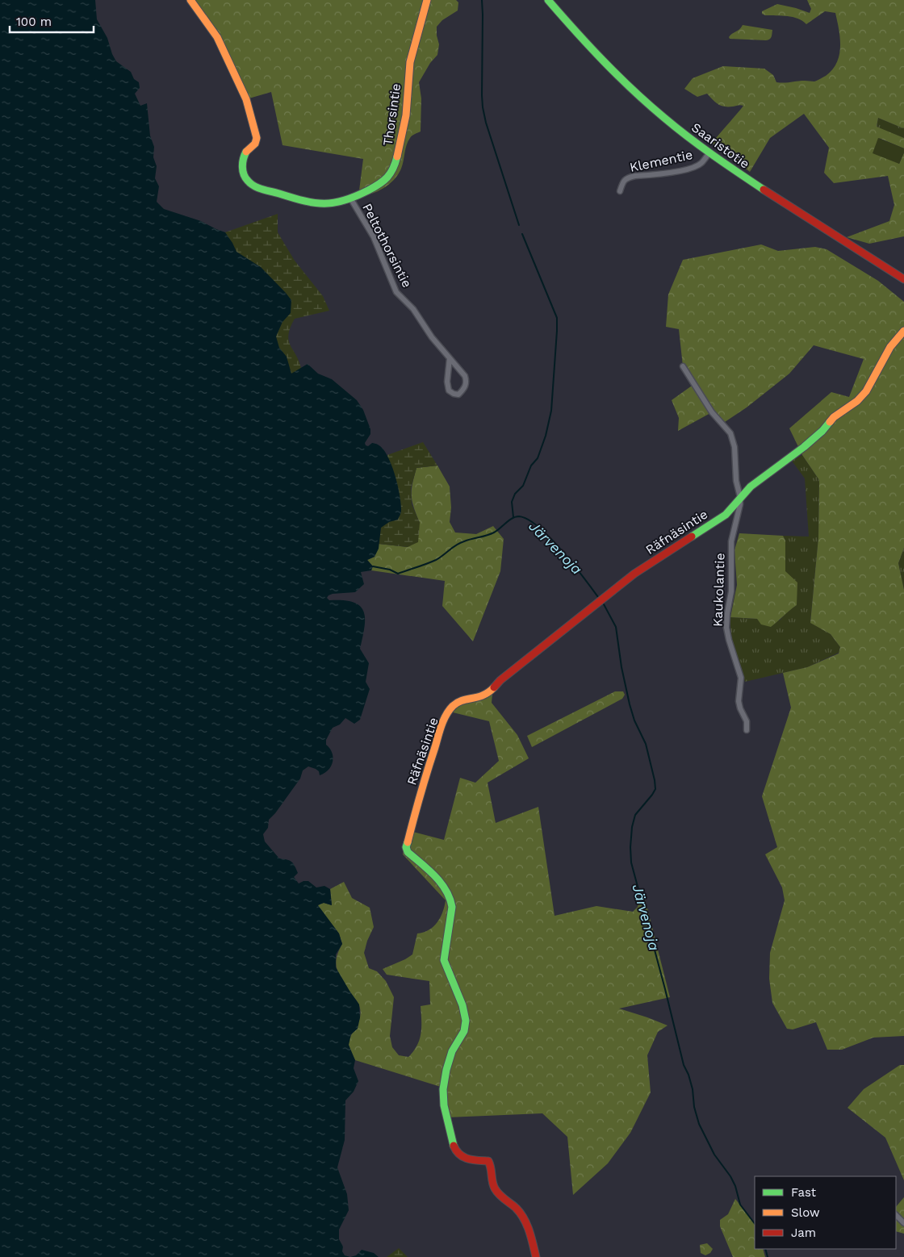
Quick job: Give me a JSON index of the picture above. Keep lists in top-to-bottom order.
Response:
{
  "streets": {
    "street": [
      "Thorsintie",
      "Saaristotie",
      "Klementie",
      "Peltothorsintie",
      "Räfnäsintie",
      "Kaukolantie"
    ]
  },
  "crossings": [
    ["Thorsintie", "Peltothorsintie"],
    ["Saaristotie", "Klementie"],
    ["Räfnäsintie", "Kaukolantie"]
  ],
  "water": ["Järvenoja"],
  "legend": ["Fast", "Slow", "Jam"],
  "scale_bar": "100 m"
}
